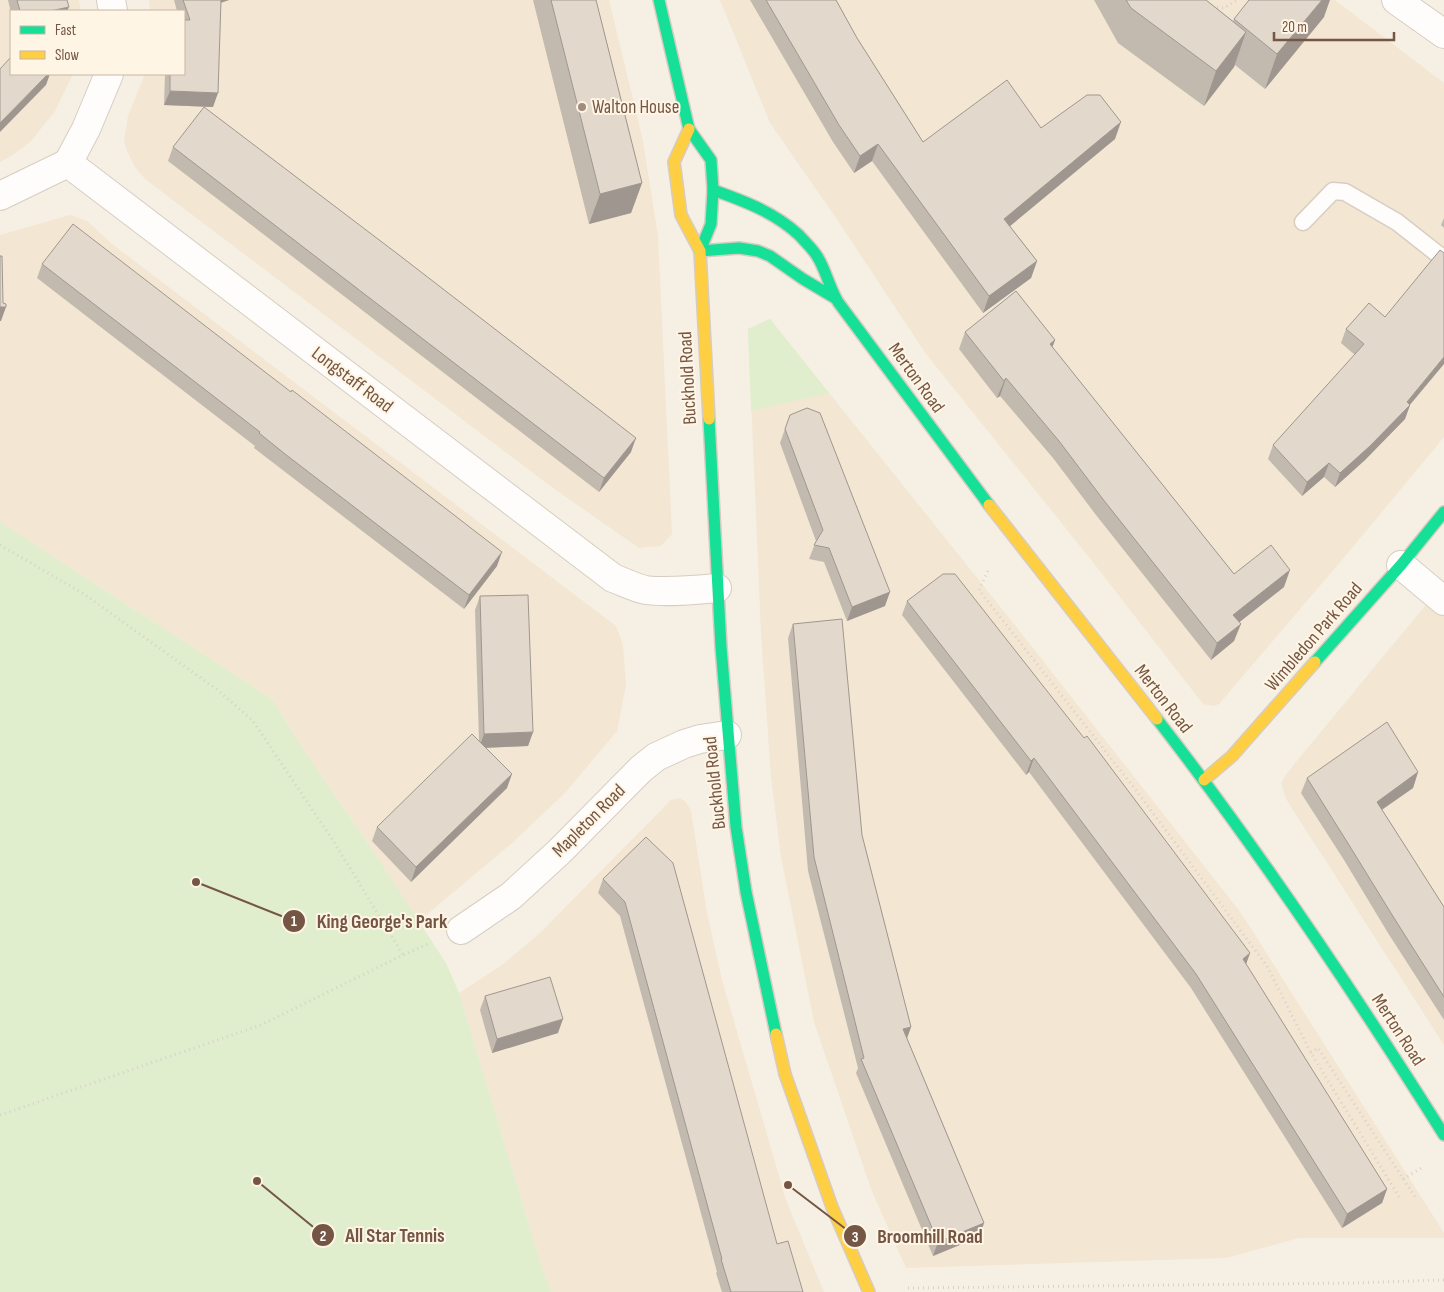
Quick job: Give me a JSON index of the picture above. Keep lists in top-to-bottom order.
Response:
{
  "streets": {
    "street": [
      "Buckhold Road",
      "Merton Road",
      "Longstaff Road",
      "Wimbledon Park Road",
      "Mapleton Road"
    ]
  },
  "crossings": [
    ["Buckhold Road", "Merton Road"],
    ["Buckhold Road", "Longstaff Road"],
    ["Buckhold Road", "Mapleton Road"],
    ["Merton Road", "Wimbledon Park Road"]
  ],
  "places": [
    "Walton House",
    "King George's Park",
    "All Star Tennis",
    "Broomhill Road"
  ],
  "legend": ["Fast", "Slow"],
  "scale_bar": "20 m"
}
